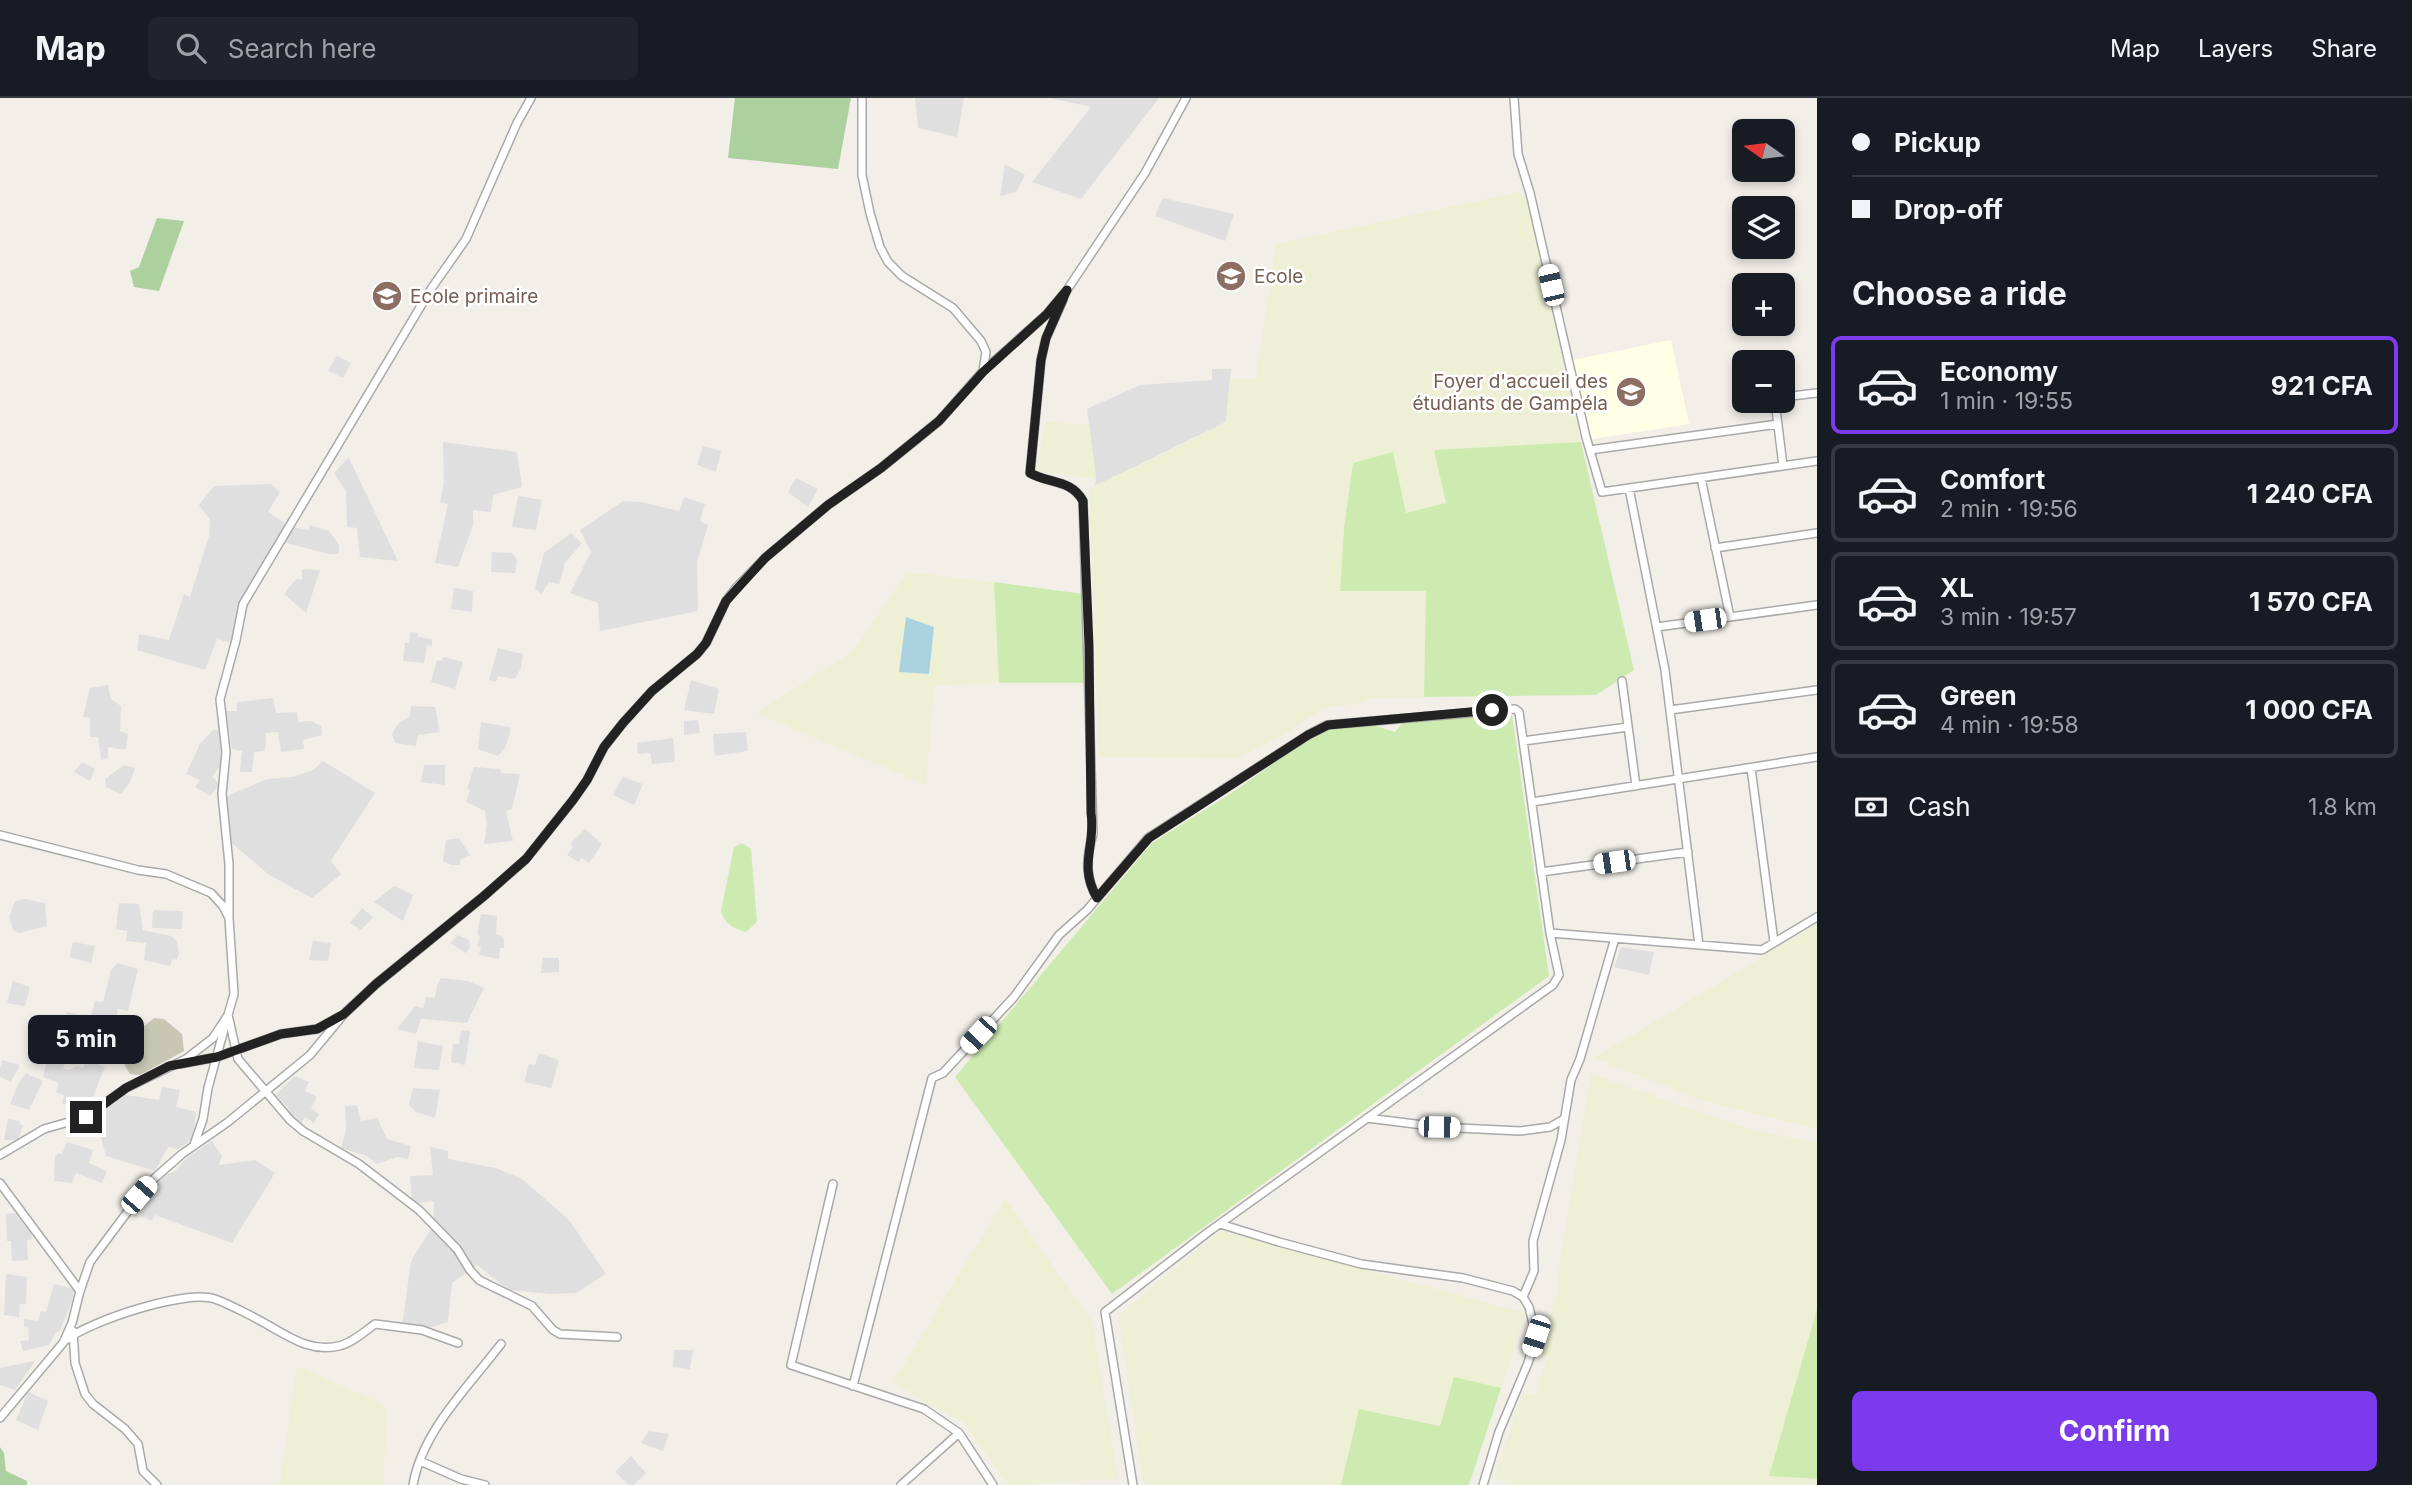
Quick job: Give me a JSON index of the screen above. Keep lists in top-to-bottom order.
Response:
{
  "places": {
    "school or university": ["Ecole", "Ecole primaire", "Foyer d'accueil des étudiants de Gampéla"]
  },
  "north": "left",
  "page": {
    "header": "Map",
    "search": "Search here",
    "nav": ["Map", "Layers", "Share"],
    "banner": ["Pickup", "Drop-off"],
    "map_buttons": ["+", "−"],
    "heading": "Choose a ride",
    "list": [
      {
        "name": "Economy",
        "note": "1 min · 19:55",
        "value": "921 CFA"
      },
      {
        "name": "Comfort",
        "note": "2 min · 19:56",
        "value": "1 240 CFA"
      },
      {
        "name": "XL",
        "note": "3 min · 19:57",
        "value": "1 570 CFA"
      },
      {
        "name": "Green",
        "note": "4 min · 19:58",
        "value": "1 000 CFA"
      }
    ],
    "pay": ["Cash", "1.8 km"],
    "bubble": "5 min",
    "buttons": "Confirm"
  }
}
